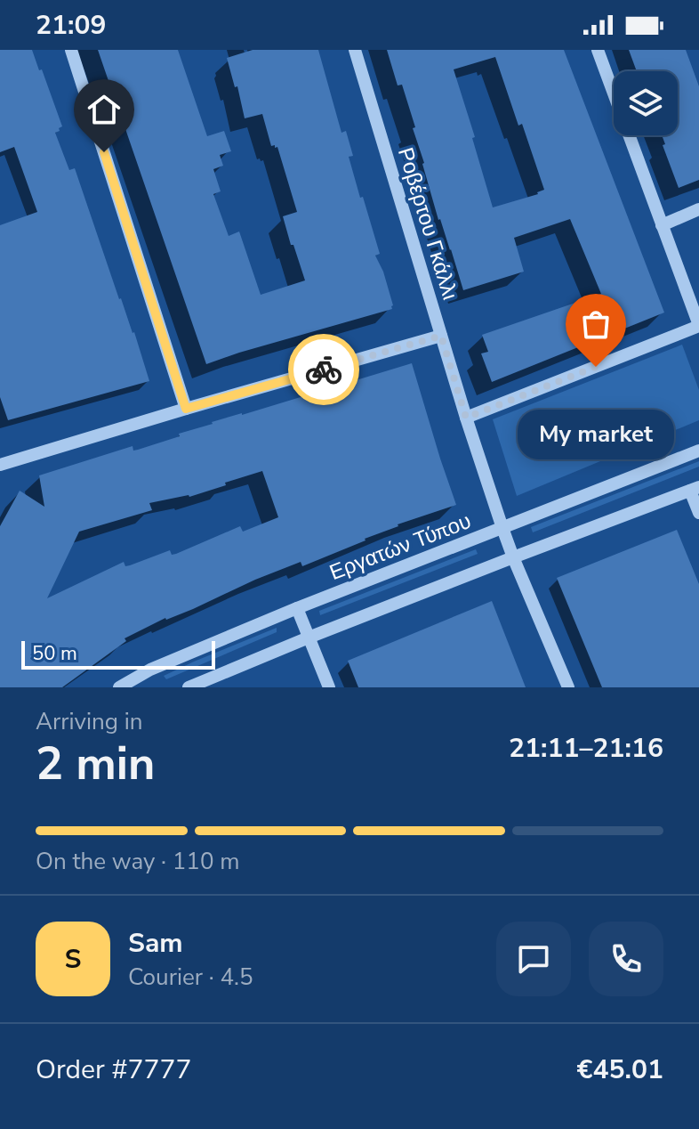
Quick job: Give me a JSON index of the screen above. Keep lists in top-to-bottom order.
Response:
{
  "streets": {
    "street": ["Ροβέρτου Γκάλλι", "Εργατών Τύπου"]
  },
  "crossings": [
    ["Ροβέρτου Γκάλλι", "Εργατών Τύπου"]
  ],
  "places": ["My market"],
  "scale_bar": "50 m",
  "page": {
    "status": "21:09",
    "bubble": "My market",
    "scale": "50 m",
    "heading": ["2 min", "Arriving in", "21:11–21:16"],
    "panel": [
      "Sam",
      "Courier · 4.5",
      "Order #7777",
      "€45.01"
    ],
    "bar": "On the way · 110 m",
    "round": "S"
  }
}
